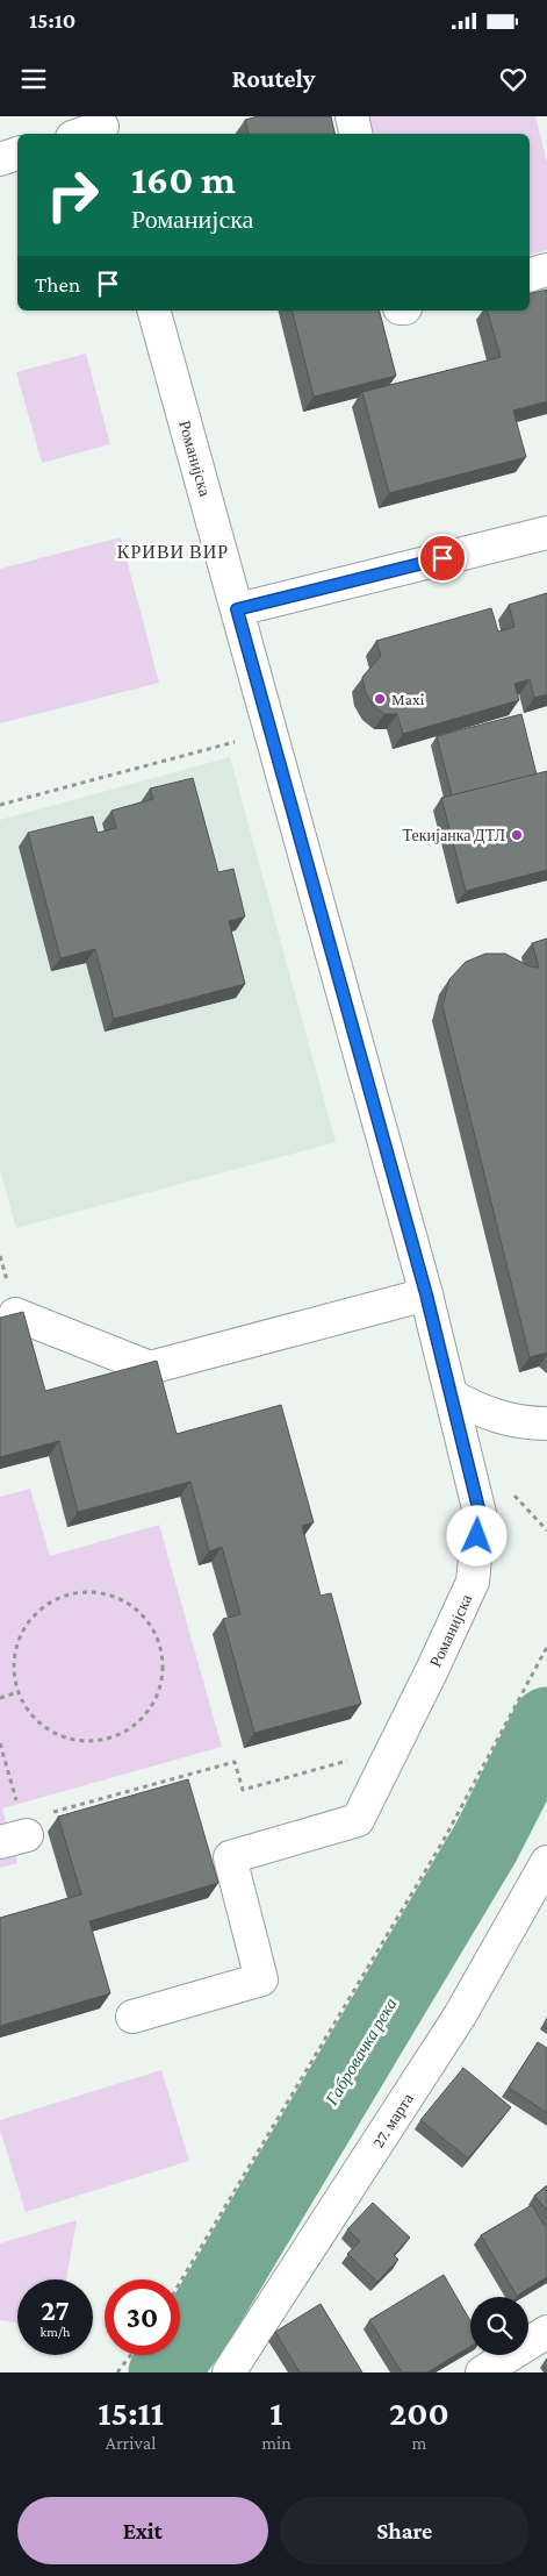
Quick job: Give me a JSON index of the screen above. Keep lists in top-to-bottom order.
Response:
{
  "streets": {
    "street": ["Романијска", "27. марта"]
  },
  "districts": ["КРИВИ ВИР"],
  "water": ["Габровачка река"],
  "places": ["Maxi", "Текијанка ДТЛ"],
  "page": {
    "status": "15:10",
    "header": "Routely",
    "turn": ["160 m", "Романијска"],
    "then": "Then",
    "speed": "27 km/h",
    "limit": "30",
    "eta": [
      "15:11",
      "Arrival",
      "1",
      "min",
      "200",
      "m"
    ],
    "buttons": ["Exit", "Share"]
  }
}
